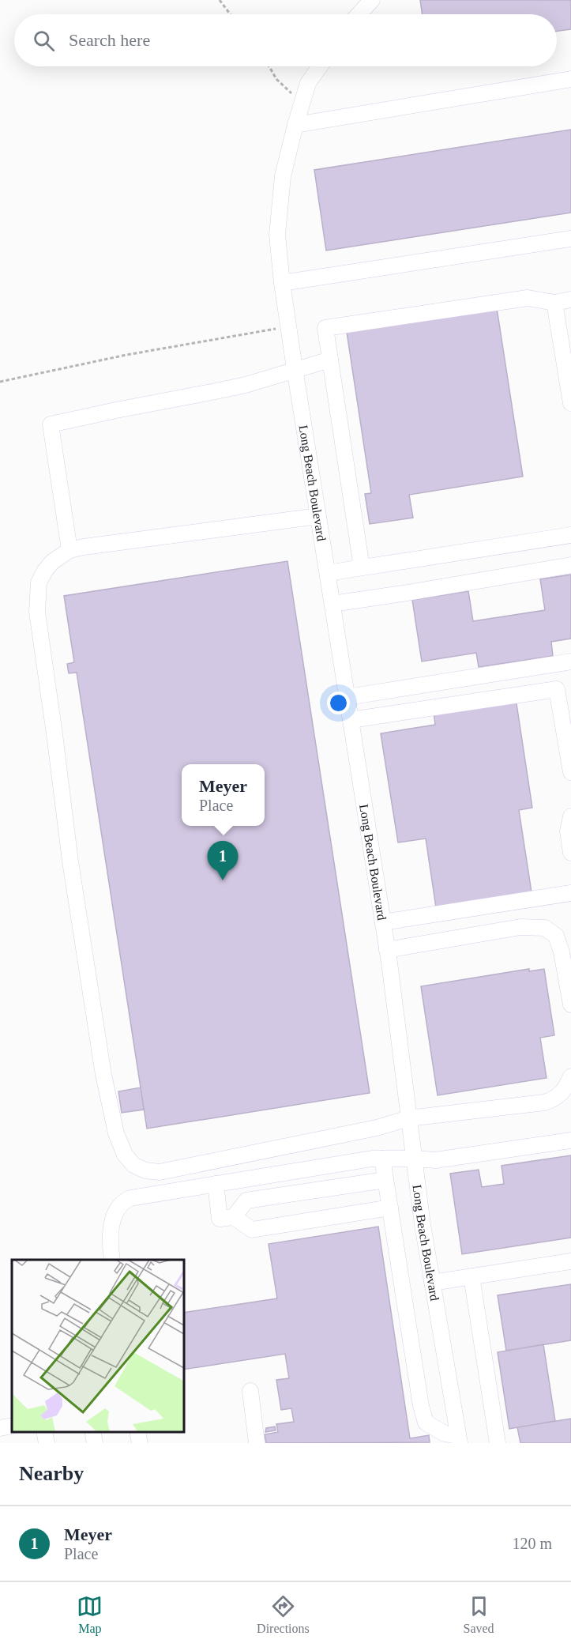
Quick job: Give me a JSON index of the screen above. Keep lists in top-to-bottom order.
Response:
{
  "streets": {
    "street": ["Long Beach Boulevard"]
  },
  "page": {
    "search": "Search here",
    "popup": ["Meyer", "Place"],
    "pins": "1",
    "heading": "Nearby",
    "list": [
      {
        "mark": "1",
        "name": "Meyer",
        "note": "Place",
        "value": "120 m"
      }
    ],
    "nav": ["Map", "Directions", "Saved"]
  }
}
